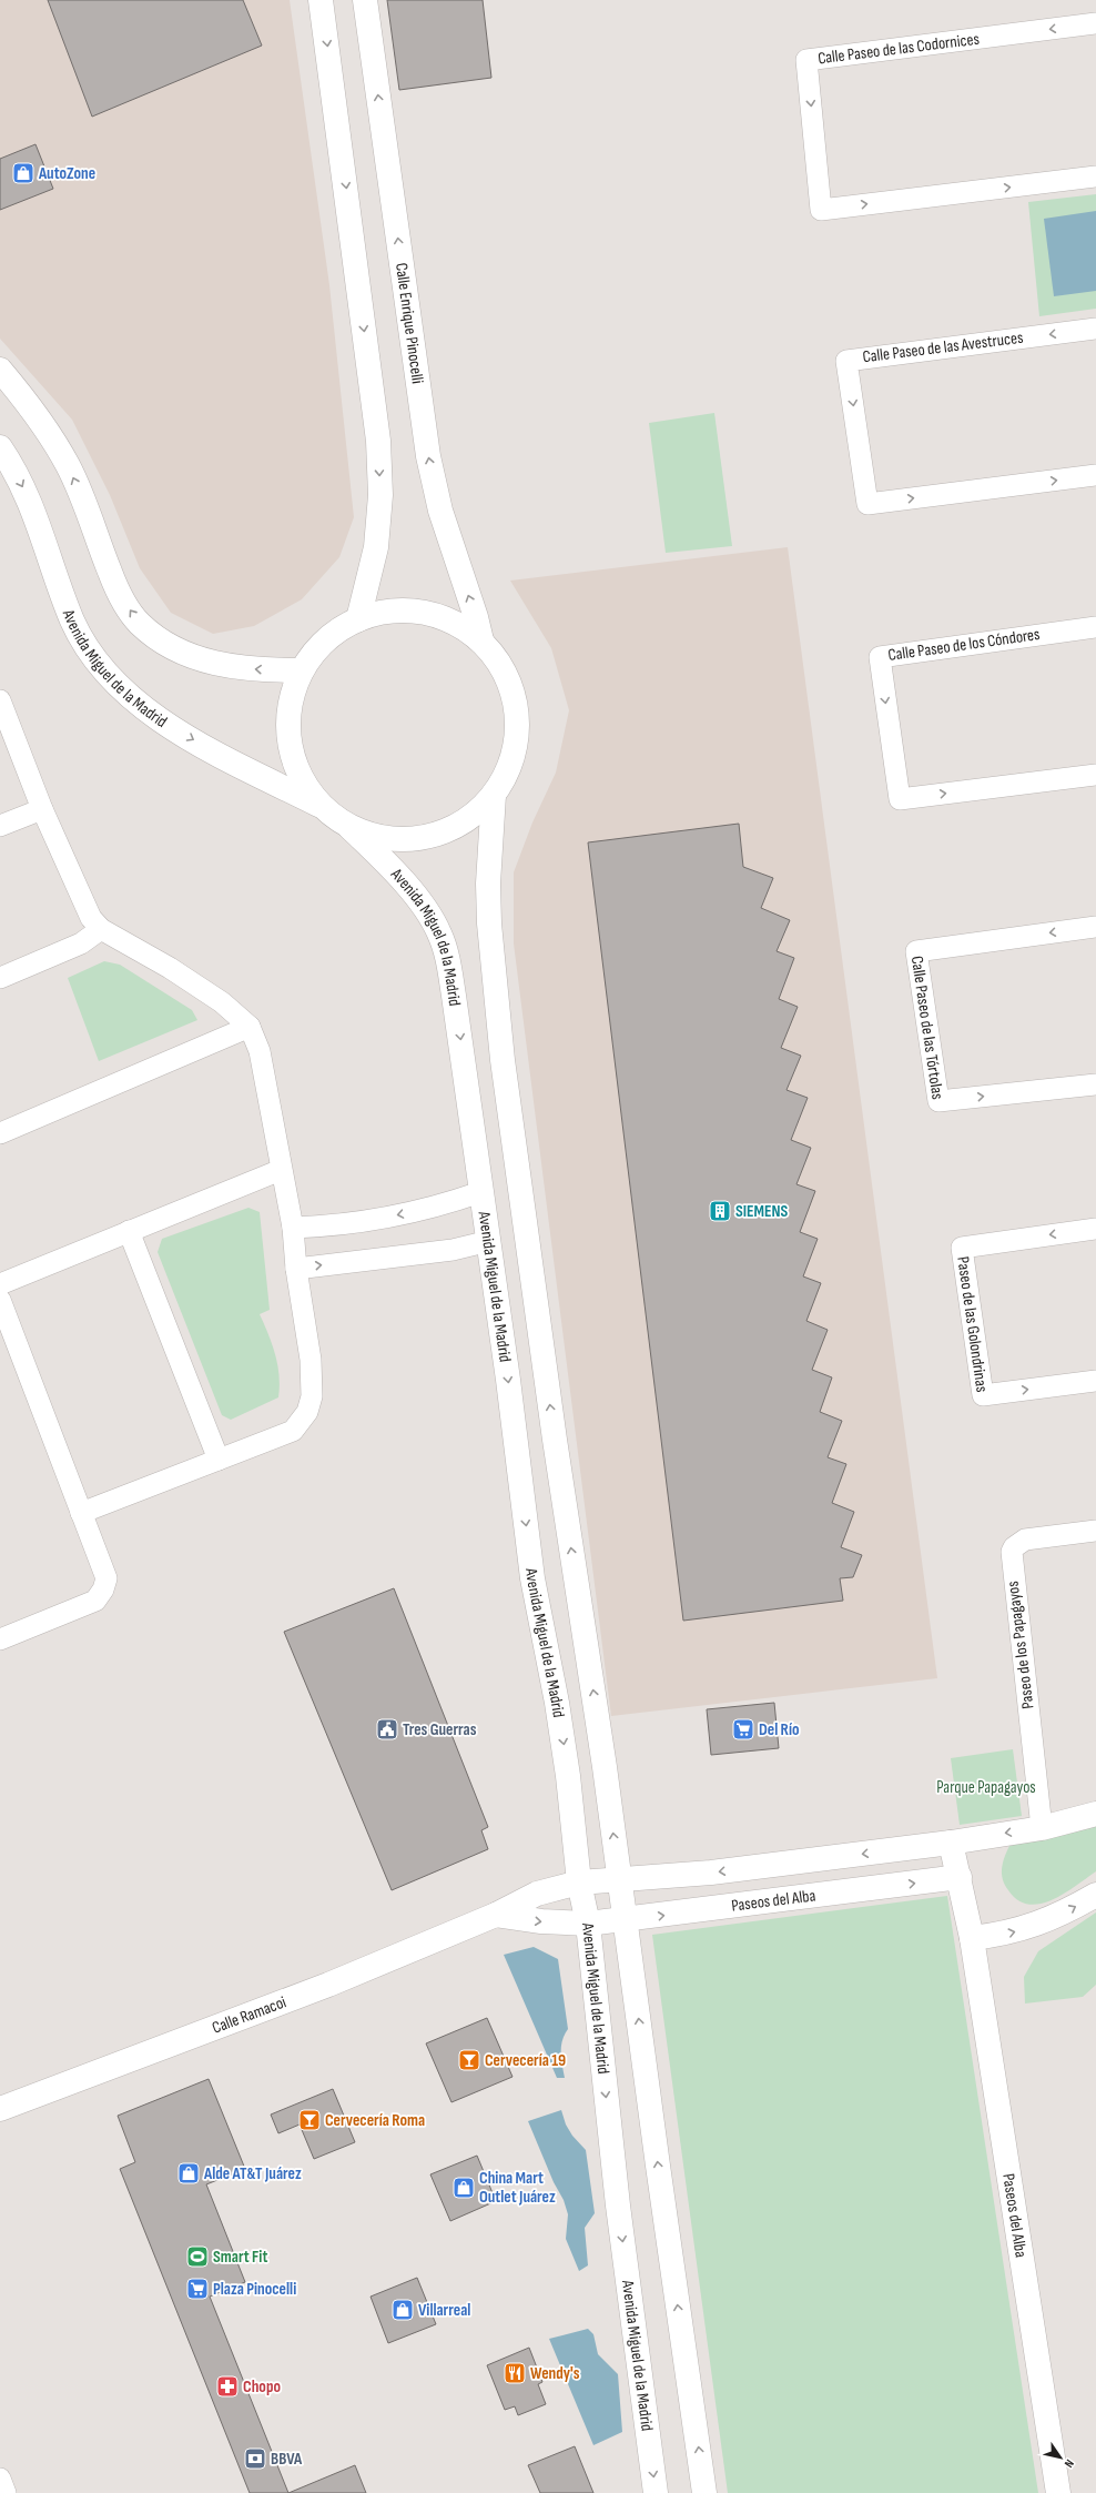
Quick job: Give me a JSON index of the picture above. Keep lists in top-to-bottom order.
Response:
{
  "streets": {
    "main road": [
      "Calle Enrique Pinocelli",
      "Avenida Miguel de la Madrid",
      "Paseos del Alba",
      "Calle Ramacoi"
    ],
    "street": [
      "Calle Paseo de las Codornices",
      "Calle Paseo de las Avestruces",
      "Calle Paseo de los Cóndores",
      "Calle Paseo de las Tórtolas",
      "Paseo de las Golondrinas",
      "Paseo de los Papagayos"
    ]
  },
  "crossings": [
    ["Avenida Miguel de la Madrid", "Paseos del Alba"],
    ["Avenida Miguel de la Madrid", "Calle Ramacoi"]
  ],
  "parks": ["Parque Papagayos"],
  "places": {
    "shop": [
      "AutoZone",
      "Alde AT&T Juárez",
      "China Mart Outlet Juárez",
      "Villarreal"
    ],
    "building": ["SIEMENS"],
    "public building": ["Tres Guerras"],
    "supermarket": ["Del Río", "Plaza Pinocelli"],
    "bar": ["Cervecería 19", "Cervecería Roma"],
    "sports": ["Smart Fit"],
    "restaurant": ["Wendy's"],
    "pharmacy": ["Chopo"],
    "bank": ["BBVA"]
  },
  "north": "bottom right"
}
